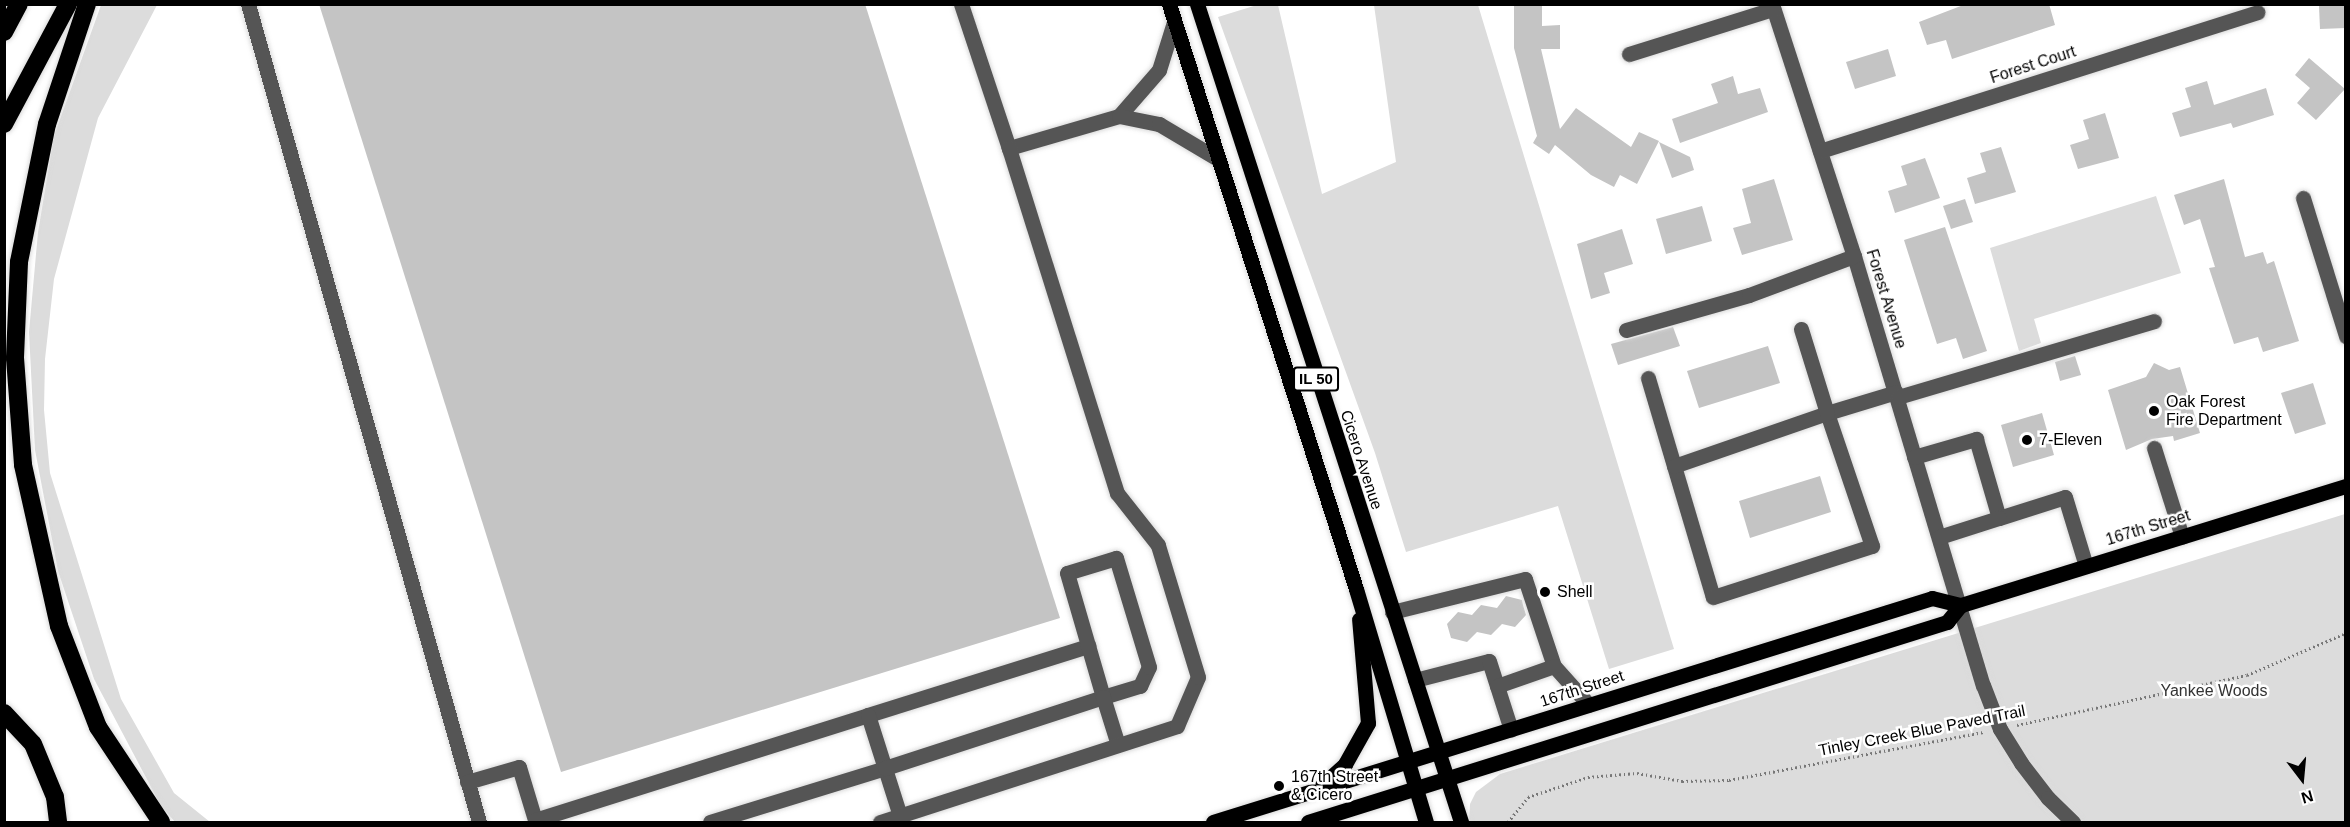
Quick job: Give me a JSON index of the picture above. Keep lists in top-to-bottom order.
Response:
{
  "streets": {
    "main road": ["IL 50", "Cicero Avenue", "167th Street"],
    "street": ["Forest Court", "Forest Avenue"],
    "path": ["Tinley Creek Blue Paved Trail"]
  },
  "crossings": [
    ["Forest Court", "Forest Avenue"],
    ["Forest Avenue", "167th Street"],
    ["Forest Avenue", "Tinley Creek Blue Paved Trail"],
    ["IL 50", "167th Street"],
    ["Cicero Avenue", "167th Street"]
  ],
  "parks": ["Yankee Woods"],
  "places": [
    "Oak Forest Fire Department",
    "7-Eleven",
    "Shell",
    "167th Street & Cicero"
  ],
  "north": "bottom"
}
